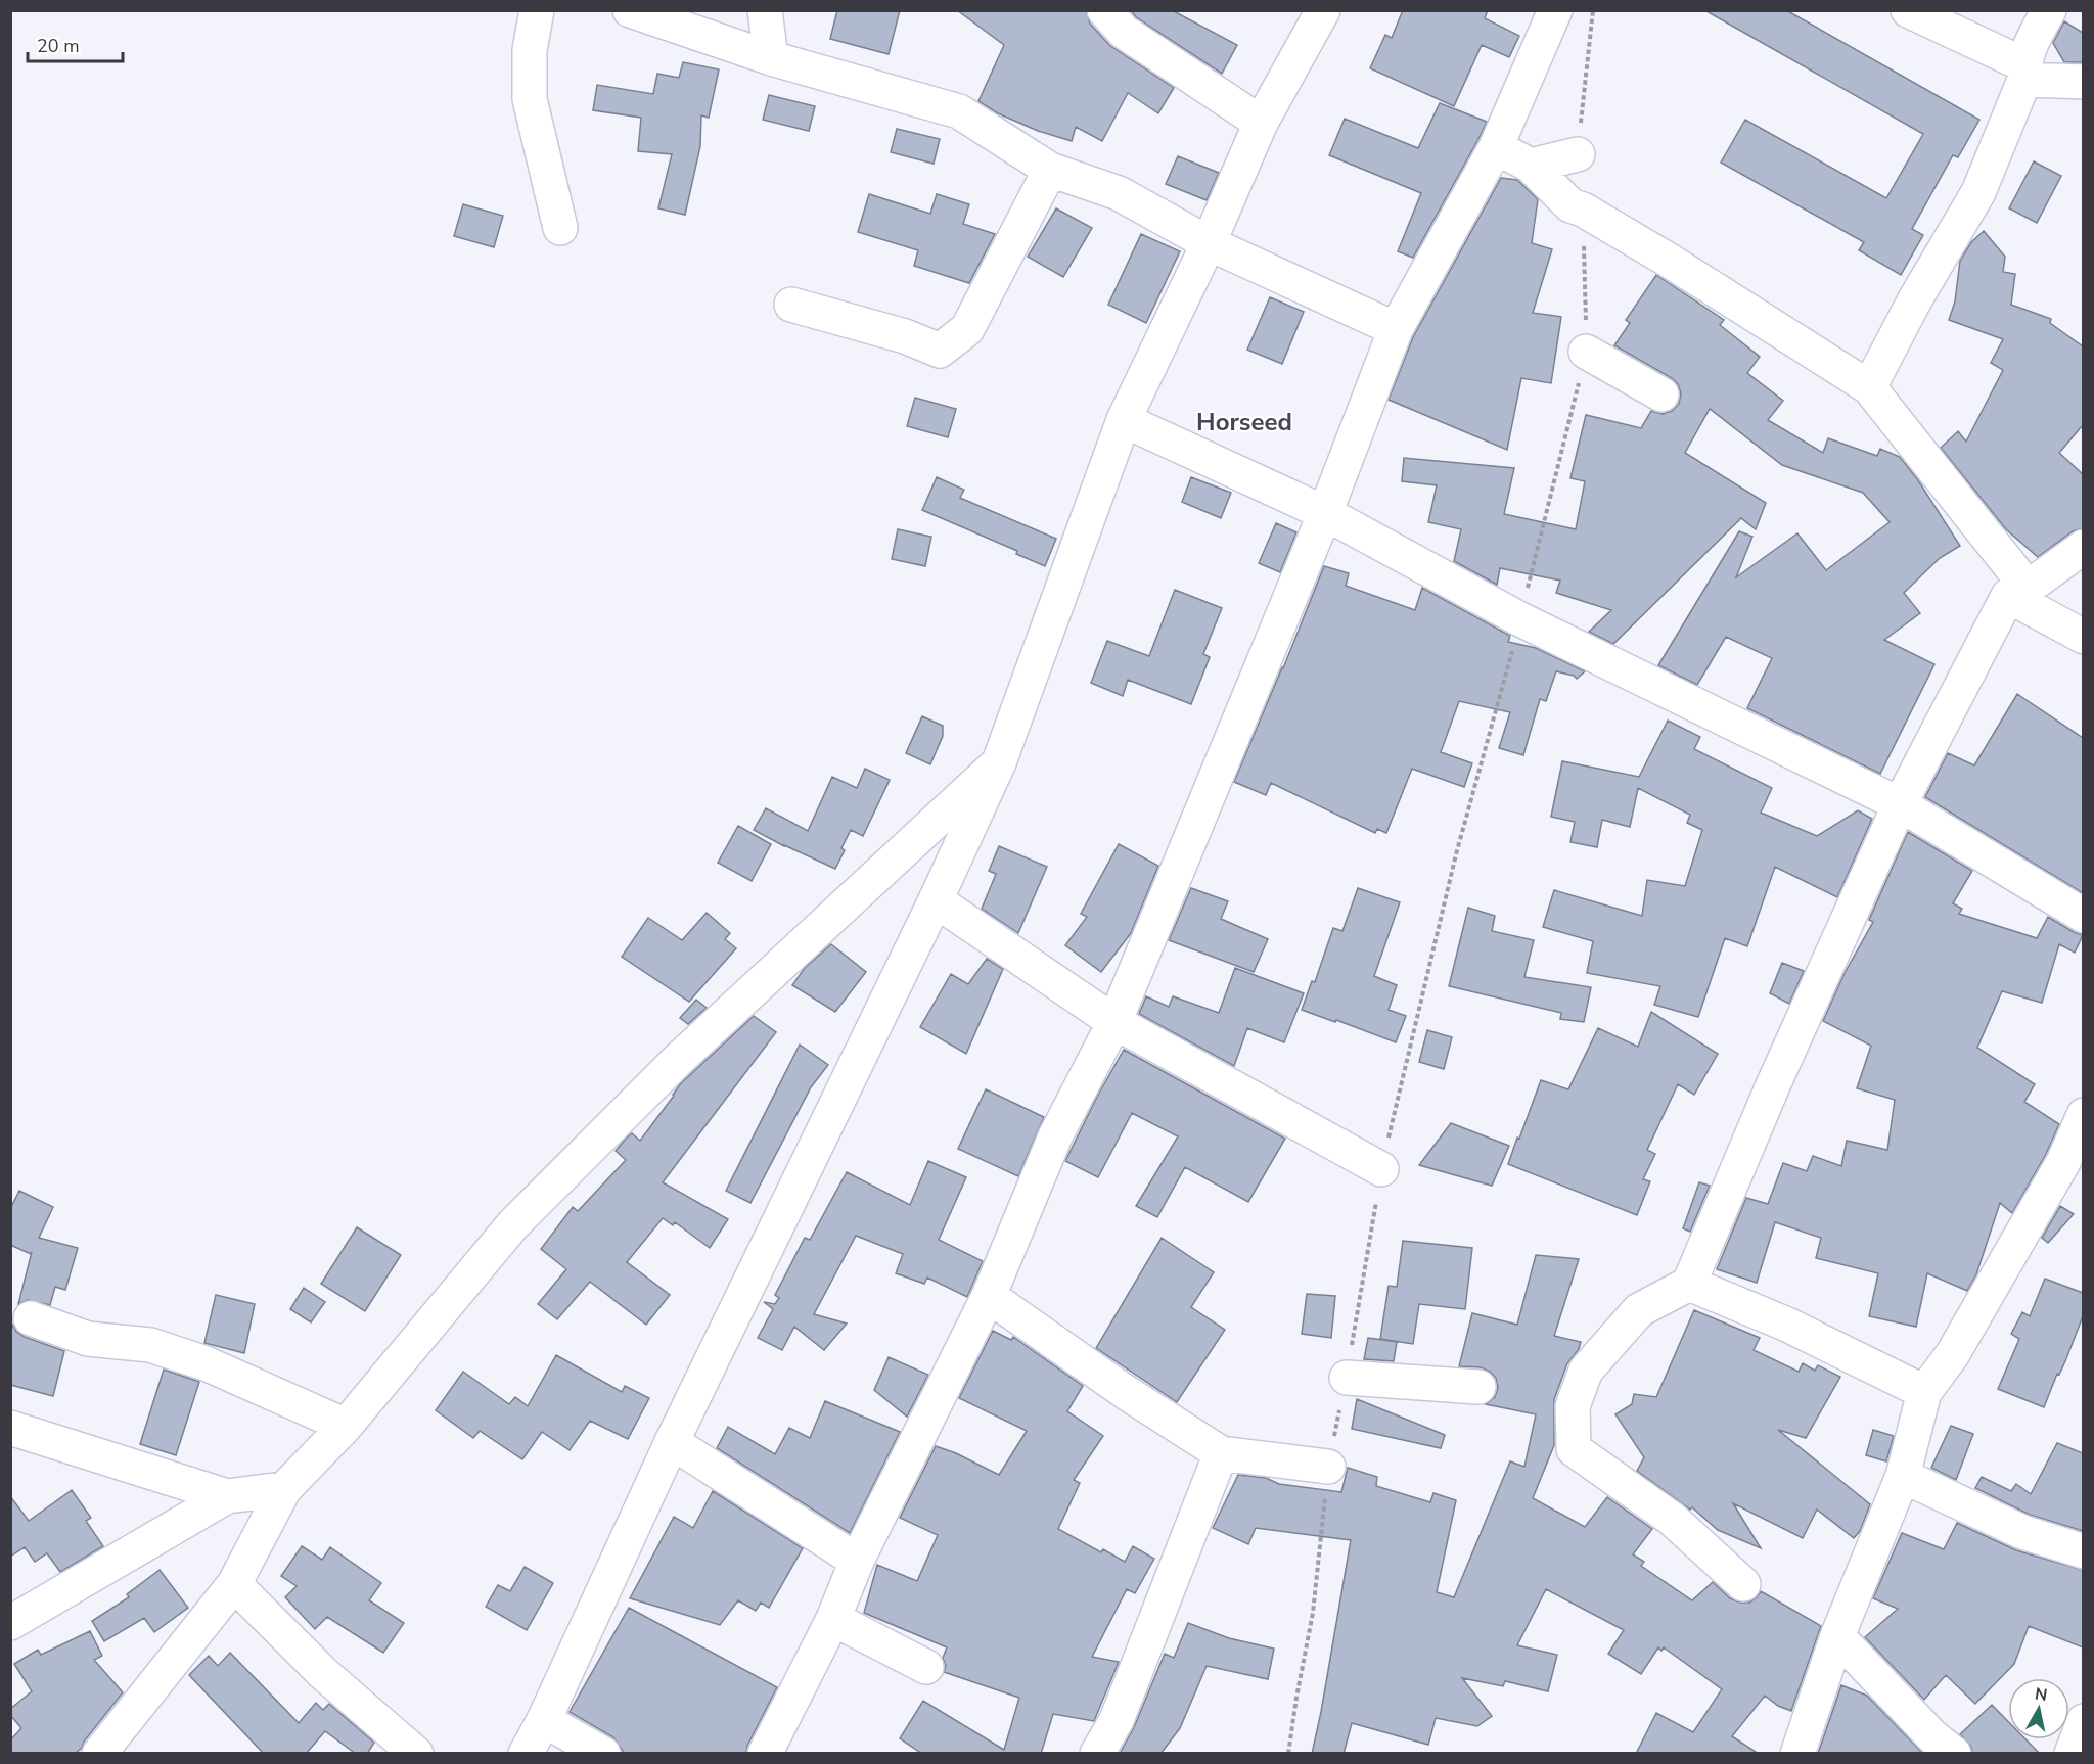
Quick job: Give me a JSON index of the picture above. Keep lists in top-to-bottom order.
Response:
{
  "districts": ["Horseed"],
  "scale_bar": "20 m",
  "north": "top"
}
